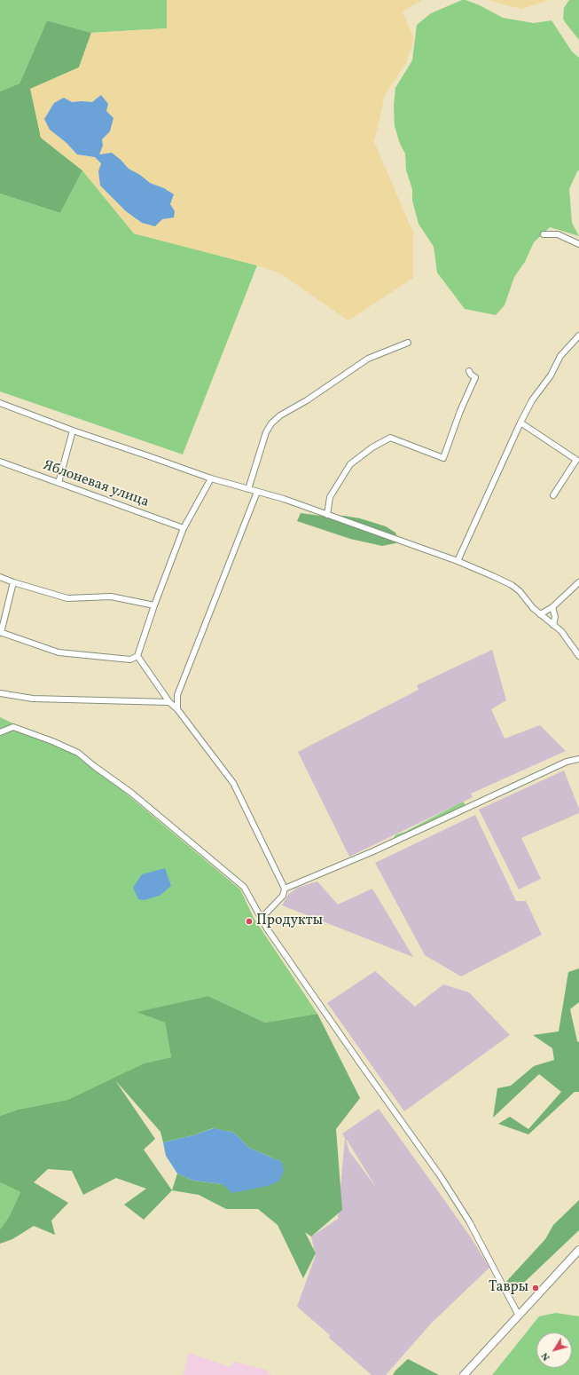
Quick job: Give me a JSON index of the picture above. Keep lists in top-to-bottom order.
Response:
{
  "streets": {
    "street": ["Яблоневая улица"]
  },
  "places": ["Продукты", "Тавры"],
  "north": "bottom left"
}
